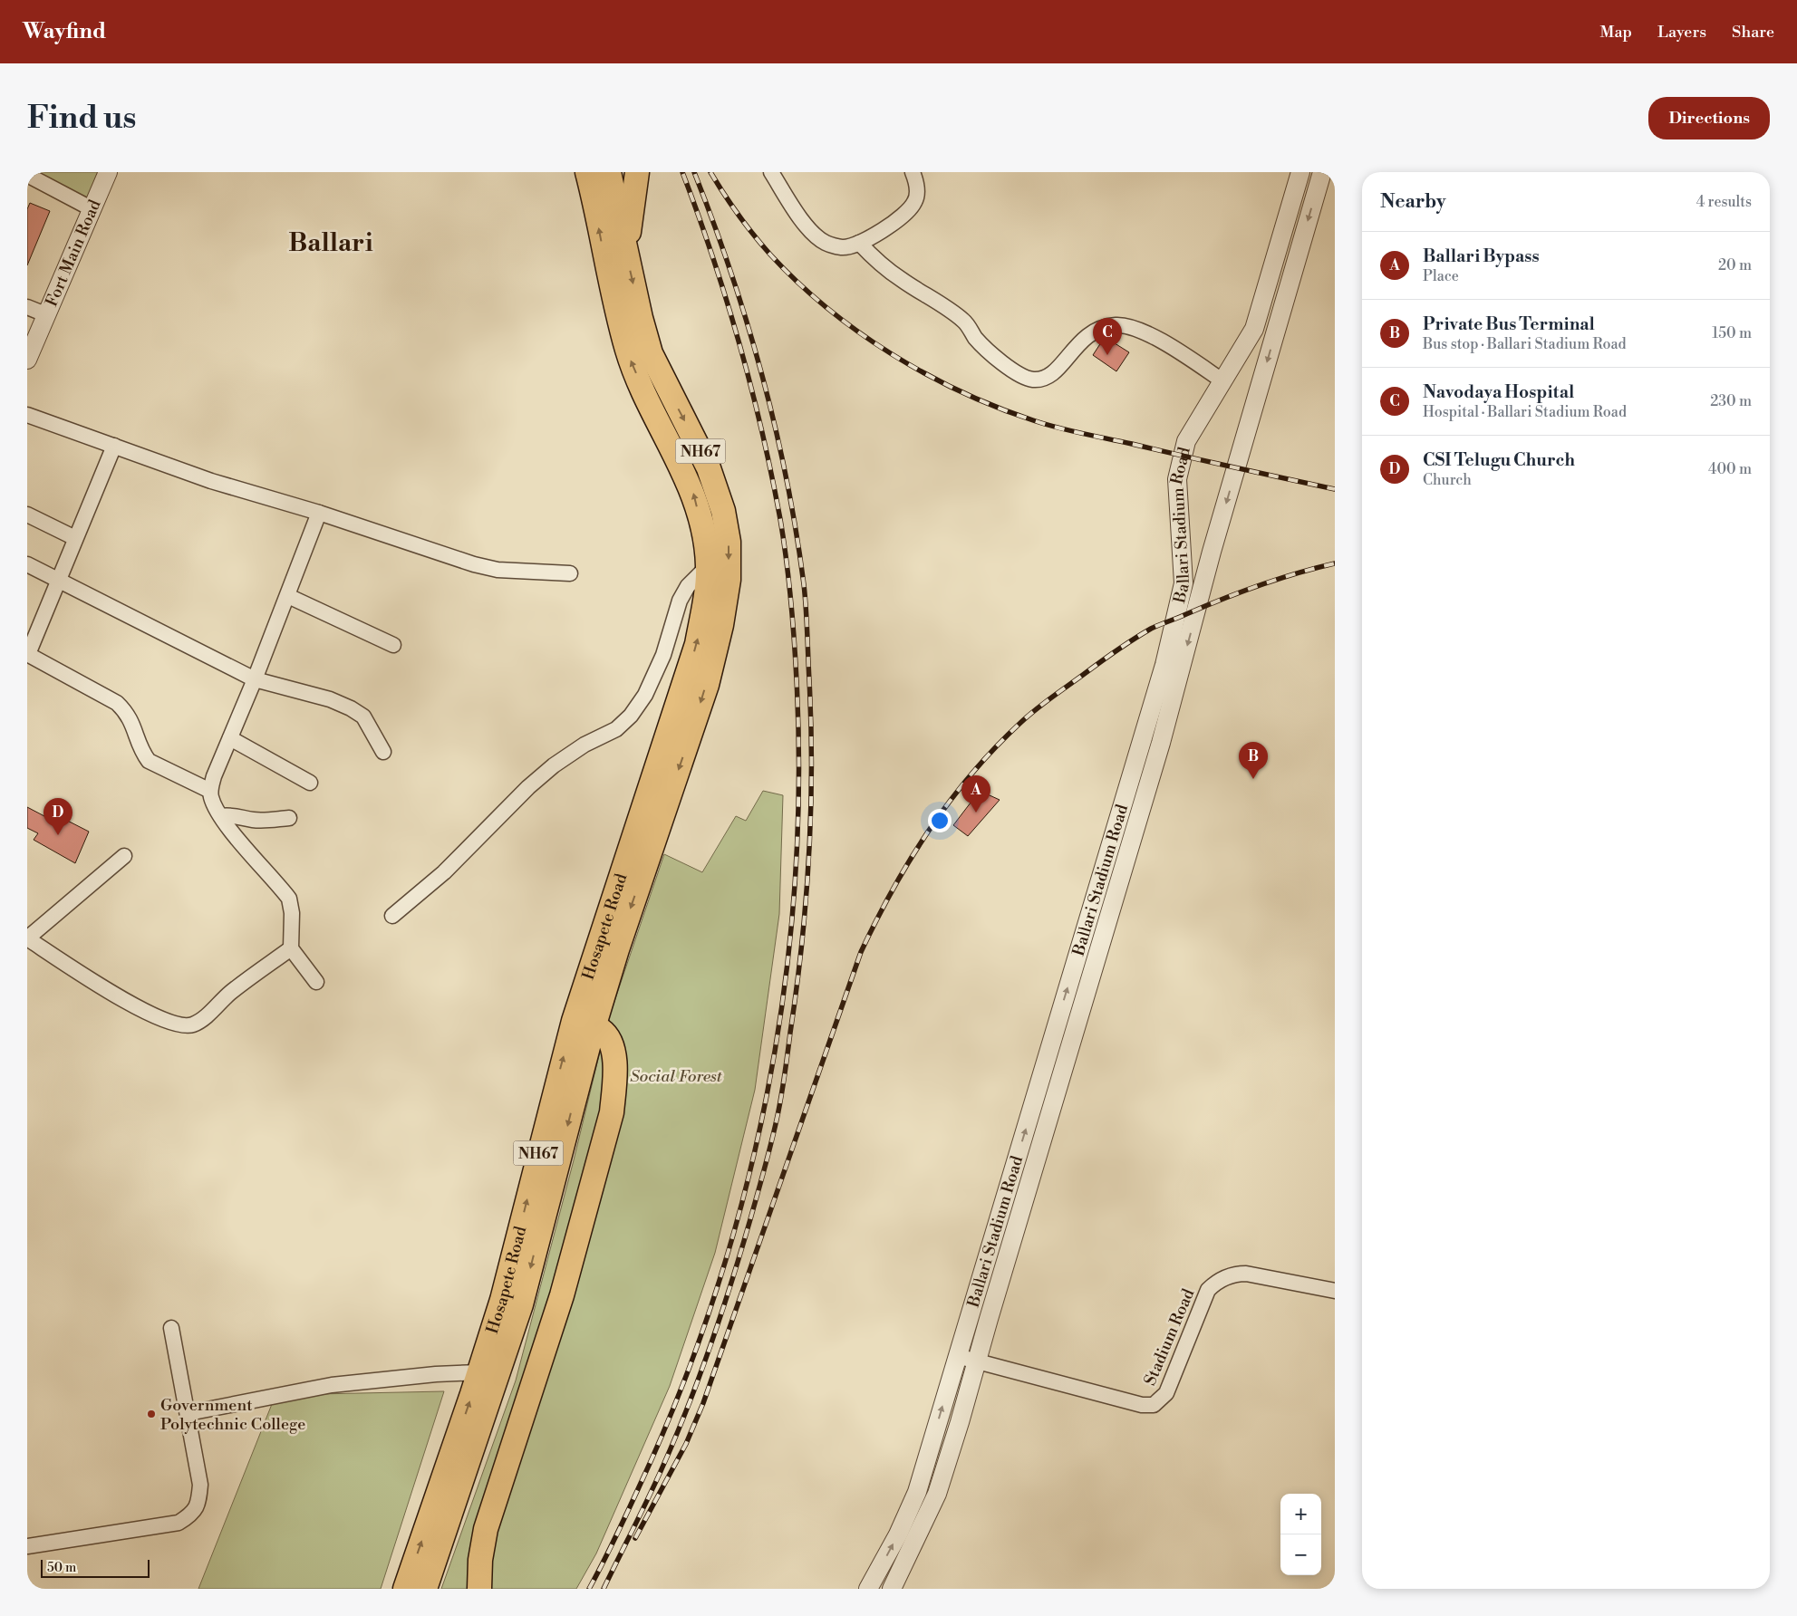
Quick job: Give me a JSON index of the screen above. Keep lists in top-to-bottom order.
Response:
{
  "streets": {
    "highway": ["NH67", "Hosapete Road"],
    "street": ["Fort Main Road", "Ballari Stadium Road", "Stadium Road"]
  },
  "crossings": [
    ["NH67", "Hosapete Road"],
    ["Ballari Stadium Road", "Stadium Road"]
  ],
  "districts": ["Ballari"],
  "parks": ["Social Forest"],
  "places": ["Government Polytechnic College"],
  "scale_bar": "50 m",
  "page": {
    "header": "Wayfind",
    "nav": ["Map", "Layers", "Share"],
    "buttons": "Directions",
    "title": "Find us",
    "heading": ["Nearby", "4 results"],
    "list": [
      {
        "mark": "A",
        "name": "Ballari Bypass",
        "note": "Place",
        "value": "20 m"
      },
      {
        "mark": "B",
        "name": "Private Bus Terminal",
        "note": "Bus stop · Ballari Stadium Road",
        "value": "150 m"
      },
      {
        "mark": "C",
        "name": "Navodaya Hospital",
        "note": "Hospital · Ballari Stadium Road",
        "value": "230 m"
      },
      {
        "mark": "D",
        "name": "CSI Telugu Church",
        "note": "Church",
        "value": "400 m"
      }
    ],
    "pins": [
      "C",
      "B",
      "A",
      "D"
    ],
    "map_buttons": ["+", "−"],
    "scale": "50 m"
  }
}
